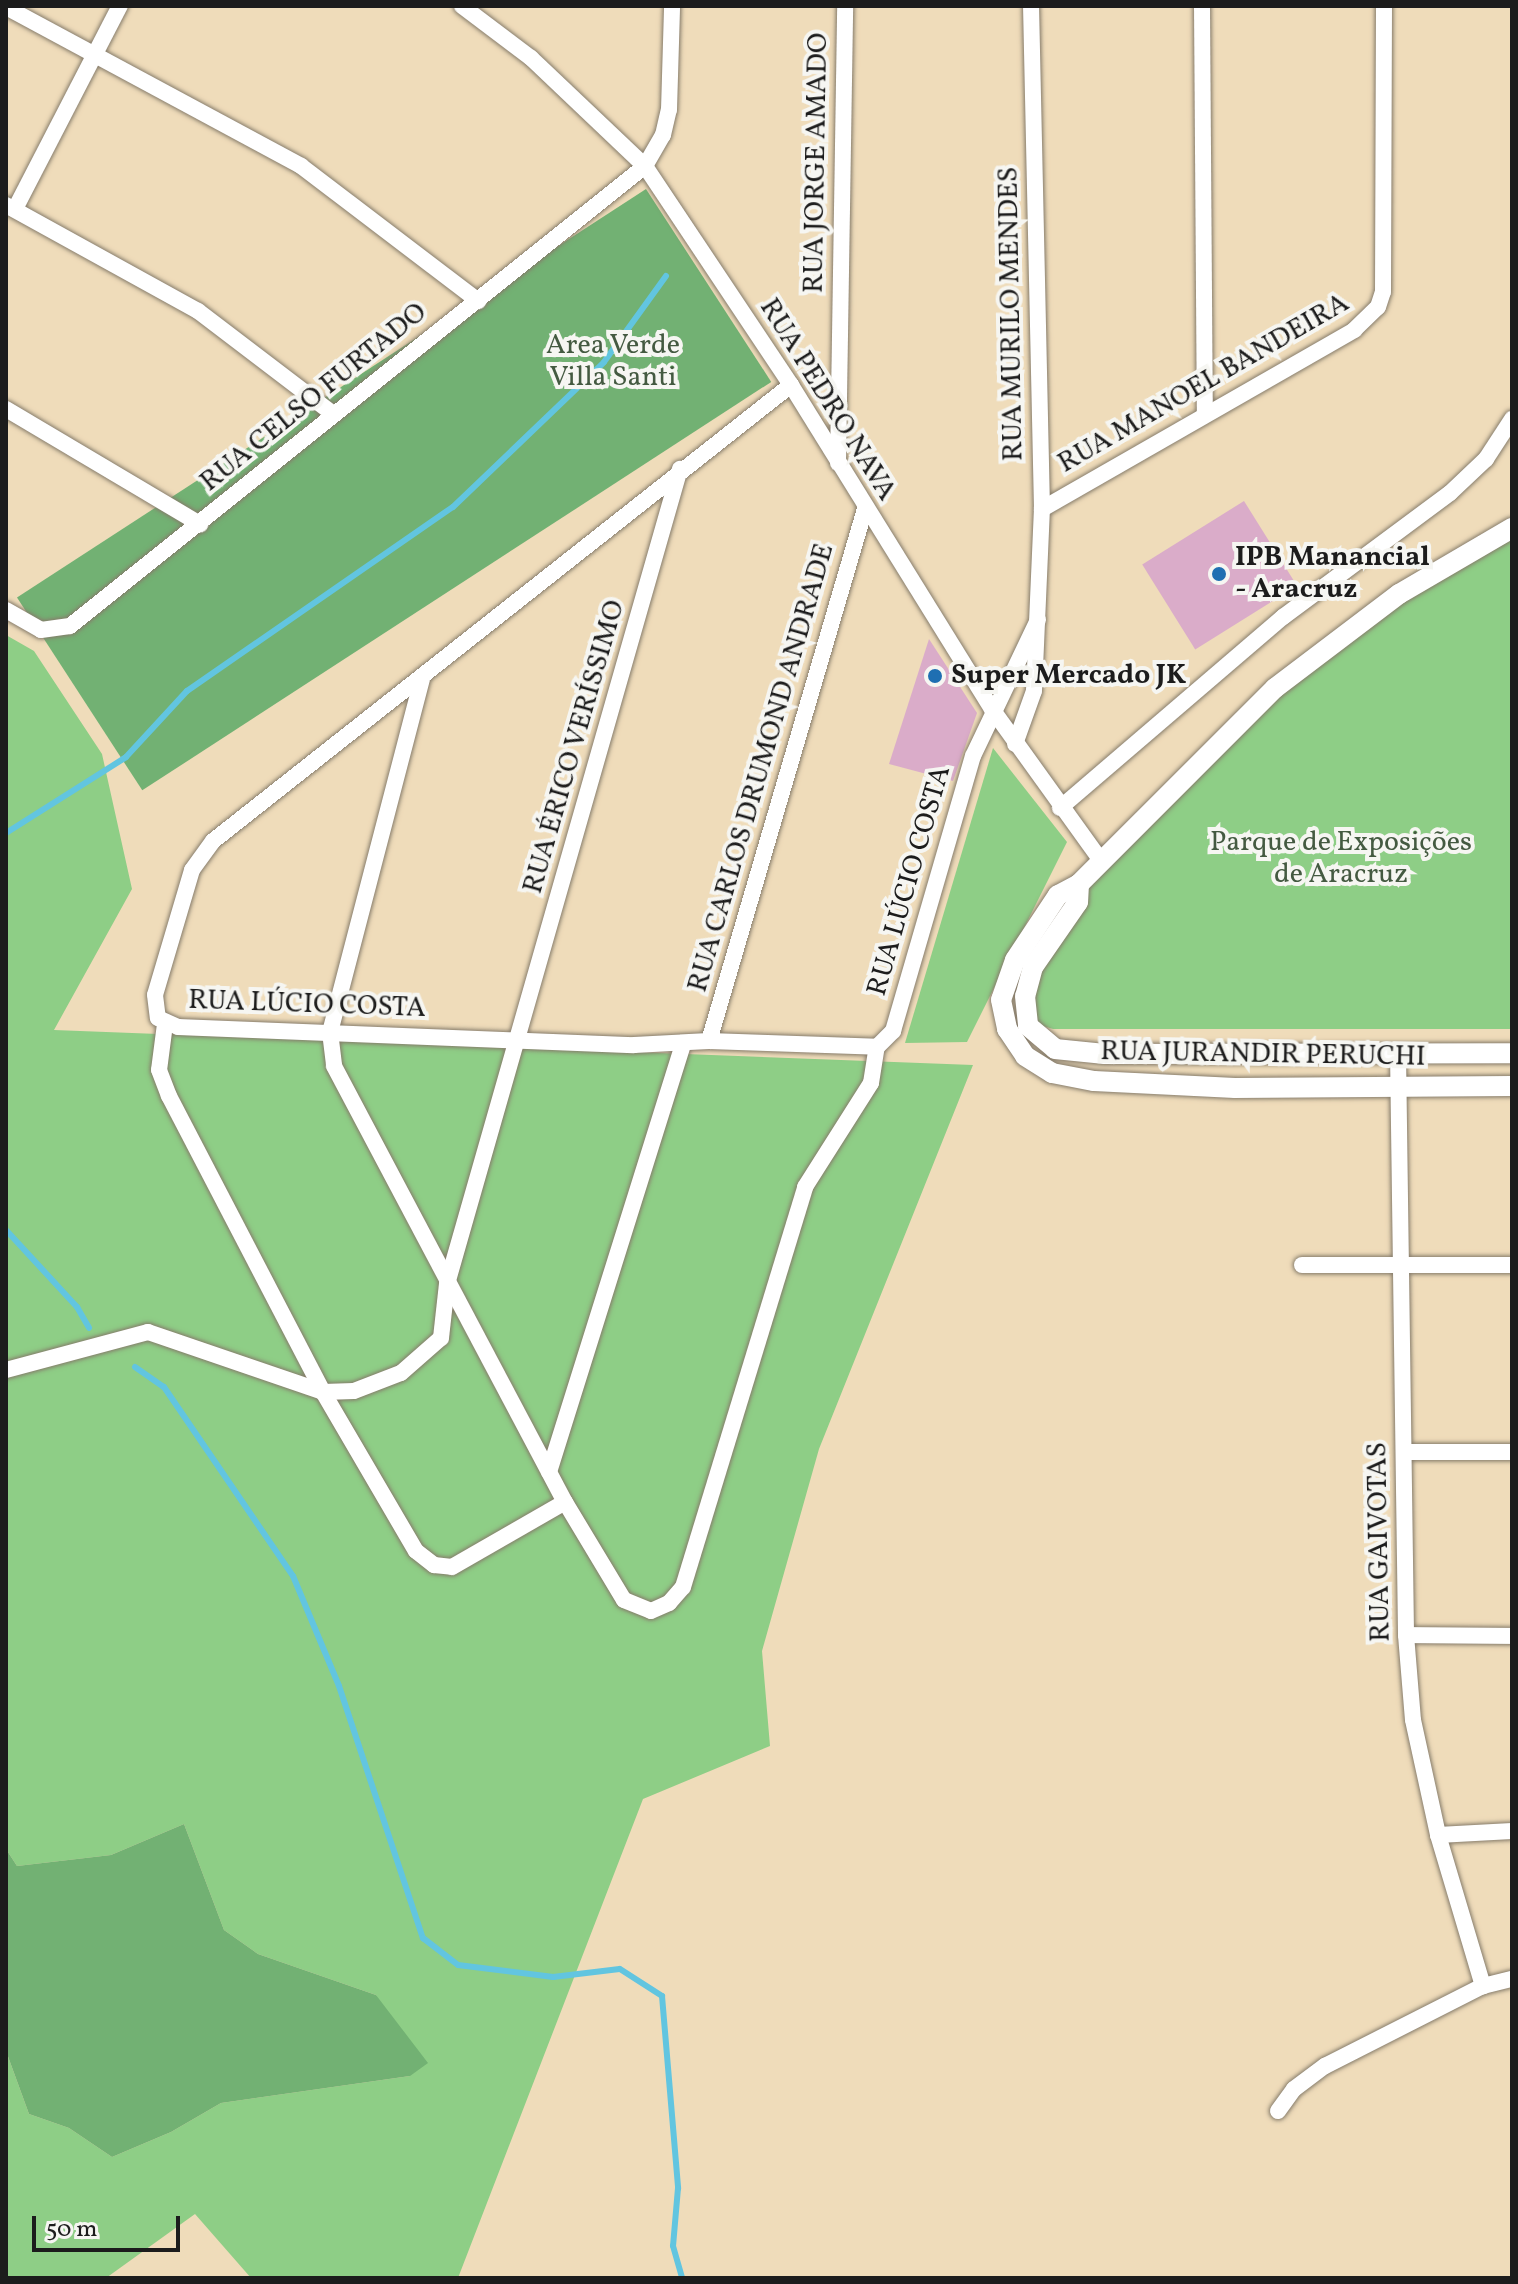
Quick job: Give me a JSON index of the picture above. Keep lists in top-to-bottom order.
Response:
{
  "streets": {
    "street": [
      "RUA JORGE AMADO",
      "RUA MURILO MENDES",
      "RUA MANOEL BANDEIRA",
      "RUA CELSO FURTADO",
      "RUA PEDRO NAVA",
      "RUA ÉRICO VERÍSSIMO",
      "RUA CARLOS DRUMOND ANDRADE",
      "RUA LÚCIO COSTA",
      "RUA JURANDIR PERUCHI",
      "RUA GAIVOTAS"
    ]
  },
  "crossings": [
    ["RUA JORGE AMADO", "RUA PEDRO NAVA"],
    ["RUA MURILO MENDES", "RUA MANOEL BANDEIRA"],
    ["RUA MURILO MENDES", "RUA PEDRO NAVA"],
    ["RUA MURILO MENDES", "RUA LÚCIO COSTA"],
    ["RUA CELSO FURTADO", "RUA PEDRO NAVA"],
    ["RUA PEDRO NAVA", "RUA CARLOS DRUMOND ANDRADE"],
    ["RUA PEDRO NAVA", "RUA LÚCIO COSTA"],
    ["RUA PEDRO NAVA", "RUA JURANDIR PERUCHI"],
    ["RUA ÉRICO VERÍSSIMO", "RUA LÚCIO COSTA"],
    ["RUA CARLOS DRUMOND ANDRADE", "RUA LÚCIO COSTA"],
    ["RUA JURANDIR PERUCHI", "RUA GAIVOTAS"]
  ],
  "parks": ["Area Verde Villa Santi", "Parque de Exposições de Aracruz"],
  "places": ["IPB Manancial - Aracruz", "Super Mercado JK"],
  "scale_bar": "50 m"
}
